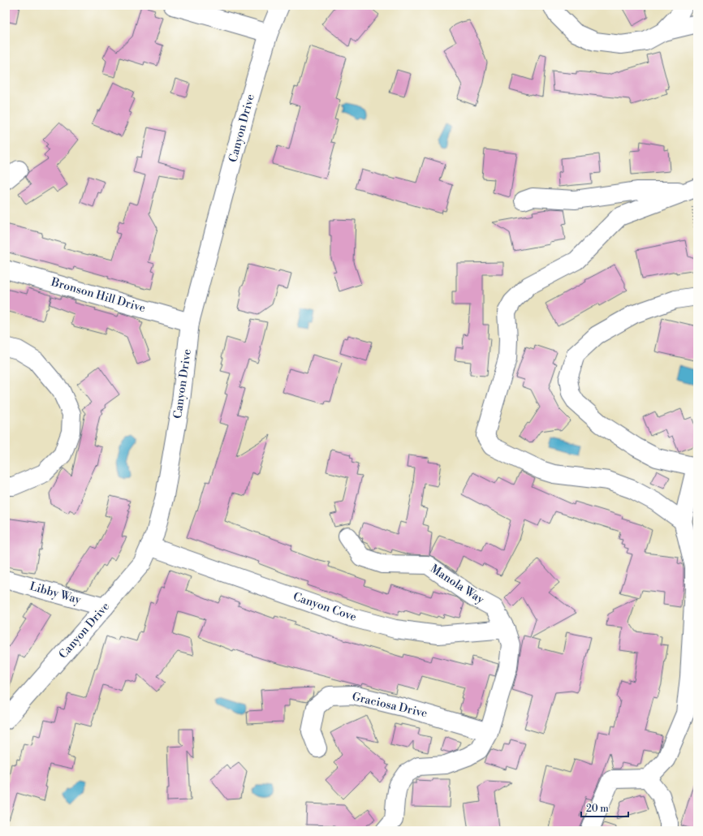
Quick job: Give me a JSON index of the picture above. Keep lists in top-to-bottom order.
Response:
{
  "streets": {
    "street": [
      "Canyon Drive",
      "Bronson Hill Drive",
      "Manola Way",
      "Libby Way",
      "Canyon Cove",
      "Graciosa Drive"
    ]
  },
  "crossings": [
    ["Canyon Drive", "Bronson Hill Drive"],
    ["Canyon Drive", "Libby Way"],
    ["Canyon Drive", "Canyon Cove"],
    ["Manola Way", "Canyon Cove"]
  ],
  "scale_bar": "20 m"
}
